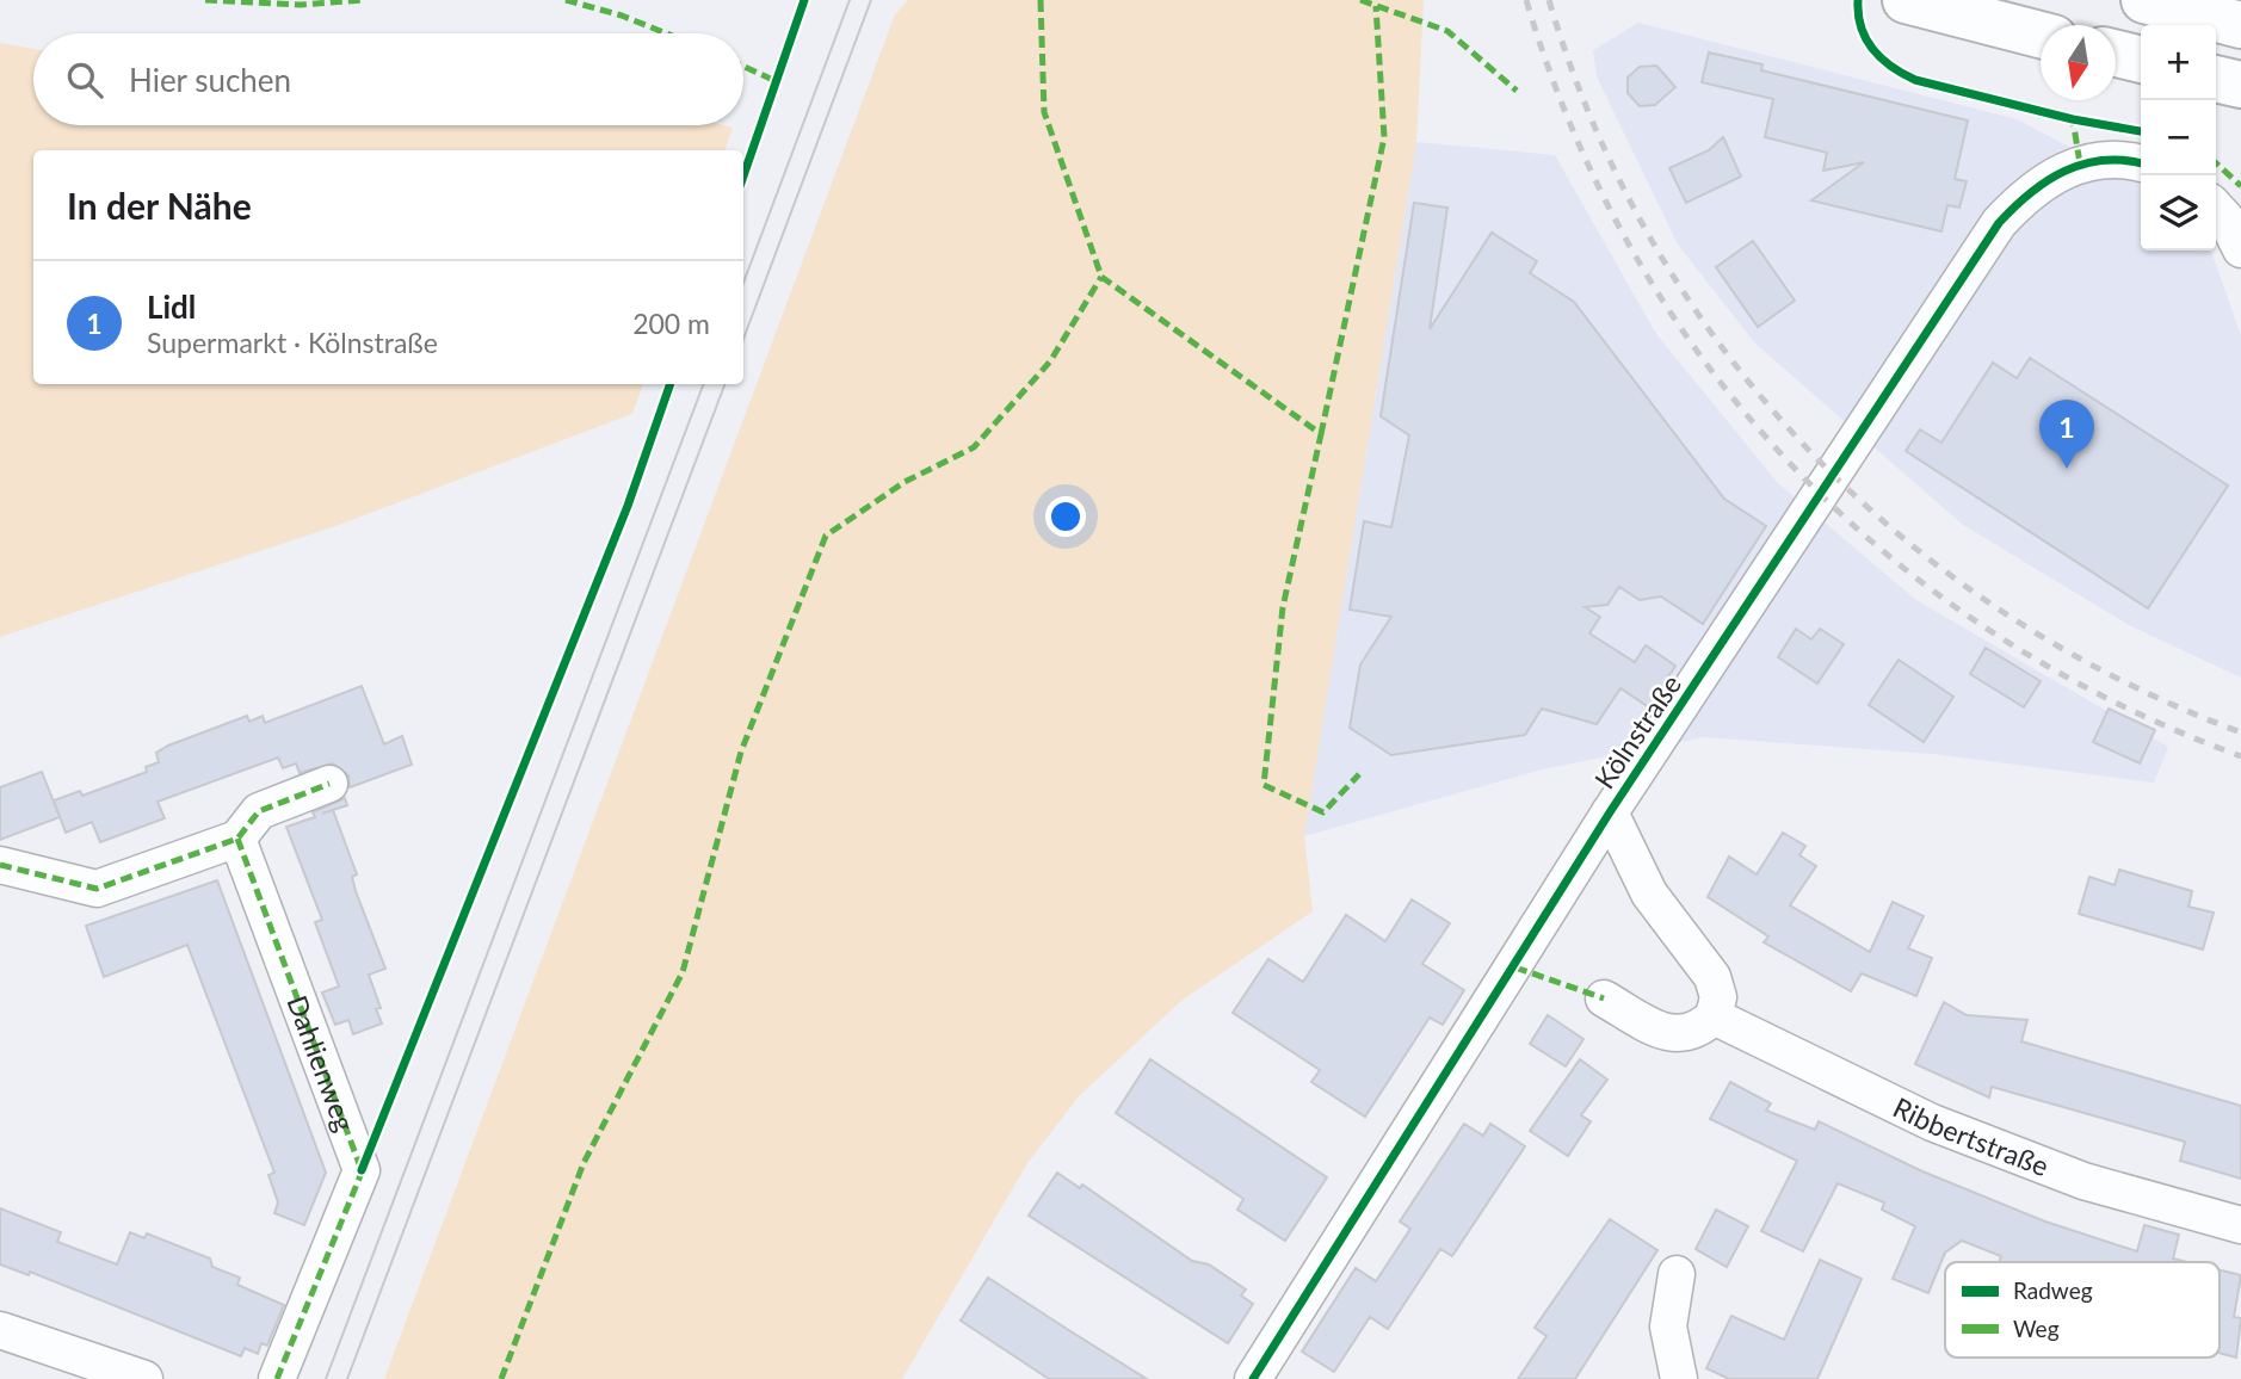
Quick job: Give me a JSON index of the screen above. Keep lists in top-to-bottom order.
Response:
{
  "streets": {
    "street": ["Kölnstraße", "Dahlienweg", "Ribbertstraße"]
  },
  "legend": ["Radweg", "Weg"],
  "north": "bottom",
  "page": {
    "map_buttons": ["+", "−"],
    "search": "Hier suchen",
    "heading": "In der Nähe",
    "list": [
      {
        "mark": "1",
        "name": "Lidl",
        "note": "Supermarkt · Kölnstraße",
        "value": "200 m"
      }
    ],
    "pins": "1"
  }
}
